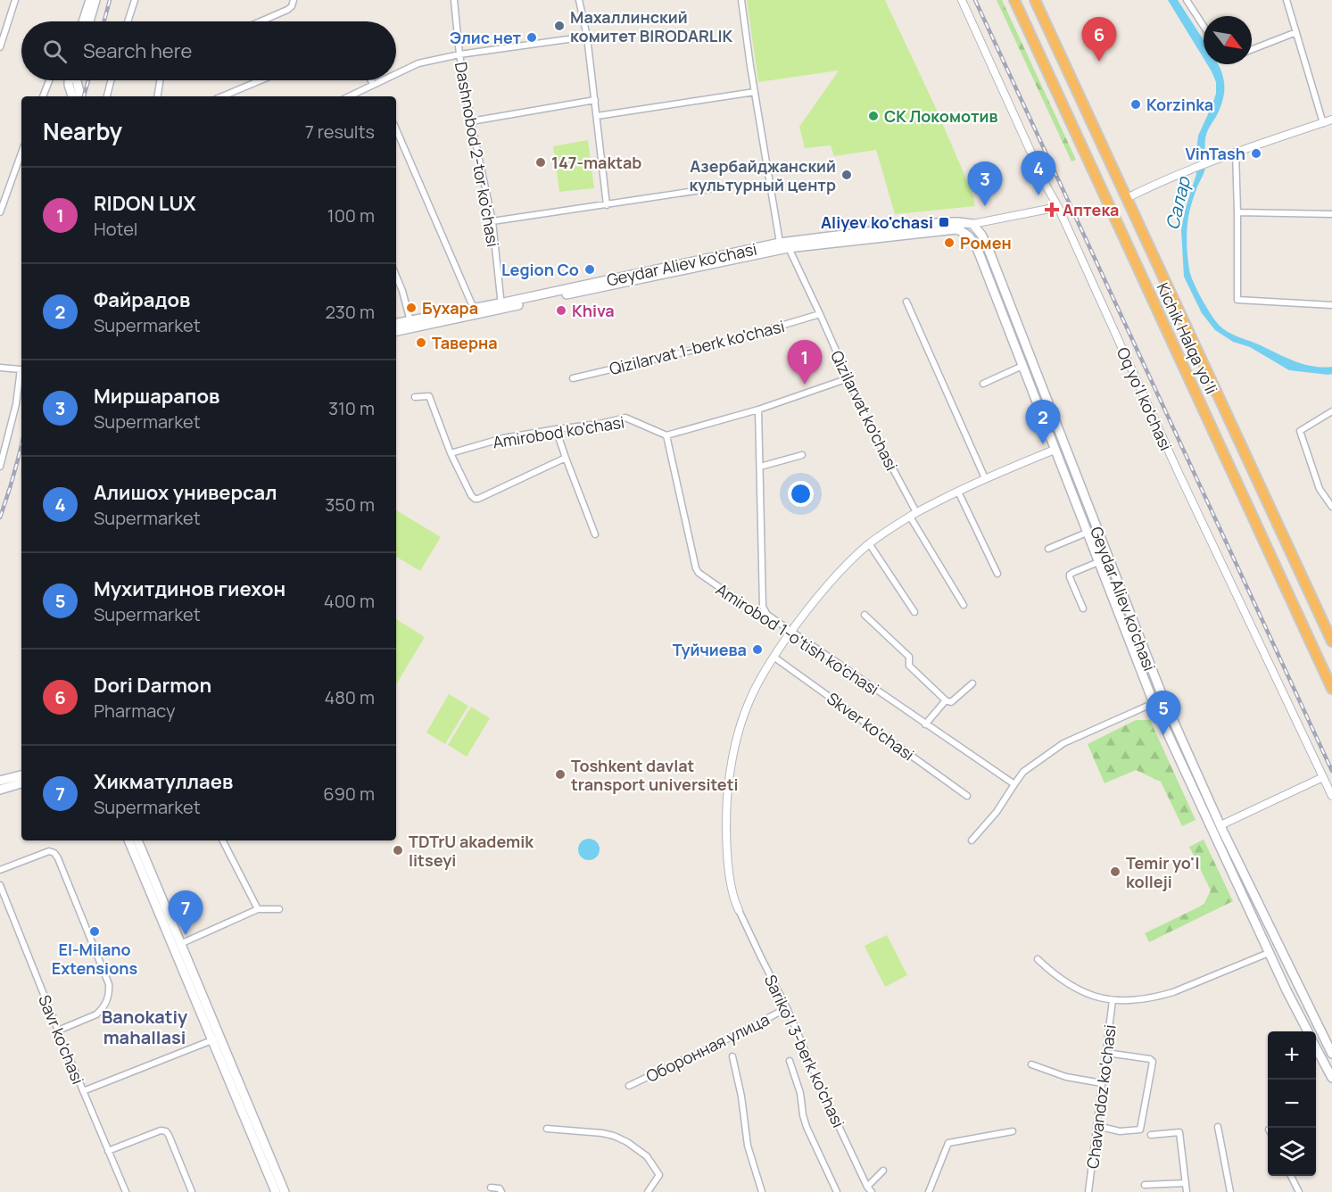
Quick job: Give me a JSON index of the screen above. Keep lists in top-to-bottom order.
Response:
{
  "streets": {
    "highway": ["Kichik Halqa yo'li"],
    "main road": ["Geydar Aliev ko'chasi"],
    "street": [
      "Dashnobod 2-tor ko'chasi",
      "Qizilarvat 1-berk ko'chasi",
      "Oq yo'l ko'chasi",
      "Qizilarvat ko'chasi",
      "Amirobod ko'chasi",
      "Amirobod 1-o'tish ko'chasi",
      "Skver ko'chasi",
      "Savr ko'chasi",
      "Оборонная улица",
      "Sariko'l 3-berk ko'chasi",
      "Chavandoz ko'chasi"
    ]
  },
  "crossings": [
    ["Dashnobod 2-tor ko'chasi", "Geydar Aliev ko'chasi"],
    ["Geydar Aliev ko'chasi", "Oq yo'l ko'chasi"],
    ["Geydar Aliev ko'chasi", "Qizilarvat ko'chasi"],
    ["Qizilarvat 1-berk ko'chasi", "Qizilarvat ko'chasi"],
    ["Amirobod ko'chasi", "Amirobod 1-o'tish ko'chasi"],
    ["Оборонная улица", "Sariko'l 3-berk ko'chasi"]
  ],
  "districts": ["Banokatiy mahallasi"],
  "water": ["Салар"],
  "places": {
    "other": [
      "Махаллинский комитет BIRODARLIK",
      "Элис нет",
      "Korzinka",
      "СК Локомотив",
      "VinTash",
      "147-maktab",
      "Азербайджанский культурный центр",
      "Ромен",
      "Legion Co",
      "Бухара",
      "Khiva",
      "Таверна",
      "Туйчиева",
      "Toshkent davlat transport universiteti",
      "TDTrU akademik litseyi",
      "Temir yo'l kolleji",
      "El-Milano Extensions"
    ],
    "health": ["Аптека"],
    "transit": ["Aliyev ko'chasi"]
  },
  "north": "bottom right",
  "page": {
    "pins": [
      "6",
      "4",
      "3",
      "1",
      "2",
      "5",
      "7"
    ],
    "search": "Search here",
    "heading": ["Nearby", "7 results"],
    "list": [
      {
        "mark": "1",
        "name": "RIDON LUX",
        "note": "Hotel",
        "value": "100 m"
      },
      {
        "mark": "2",
        "name": "Файрадов",
        "note": "Supermarket",
        "value": "230 m"
      },
      {
        "mark": "3",
        "name": "Миршарапов",
        "note": "Supermarket",
        "value": "310 m"
      },
      {
        "mark": "4",
        "name": "Алишох универсал",
        "note": "Supermarket",
        "value": "350 m"
      },
      {
        "mark": "5",
        "name": "Мухитдинов гиехон",
        "note": "Supermarket",
        "value": "400 m"
      },
      {
        "mark": "6",
        "name": "Dori Darmon",
        "note": "Pharmacy",
        "value": "480 m"
      },
      {
        "mark": "7",
        "name": "Хикматуллаев",
        "note": "Supermarket",
        "value": "690 m"
      }
    ],
    "map_buttons": ["+", "−"]
  }
}
